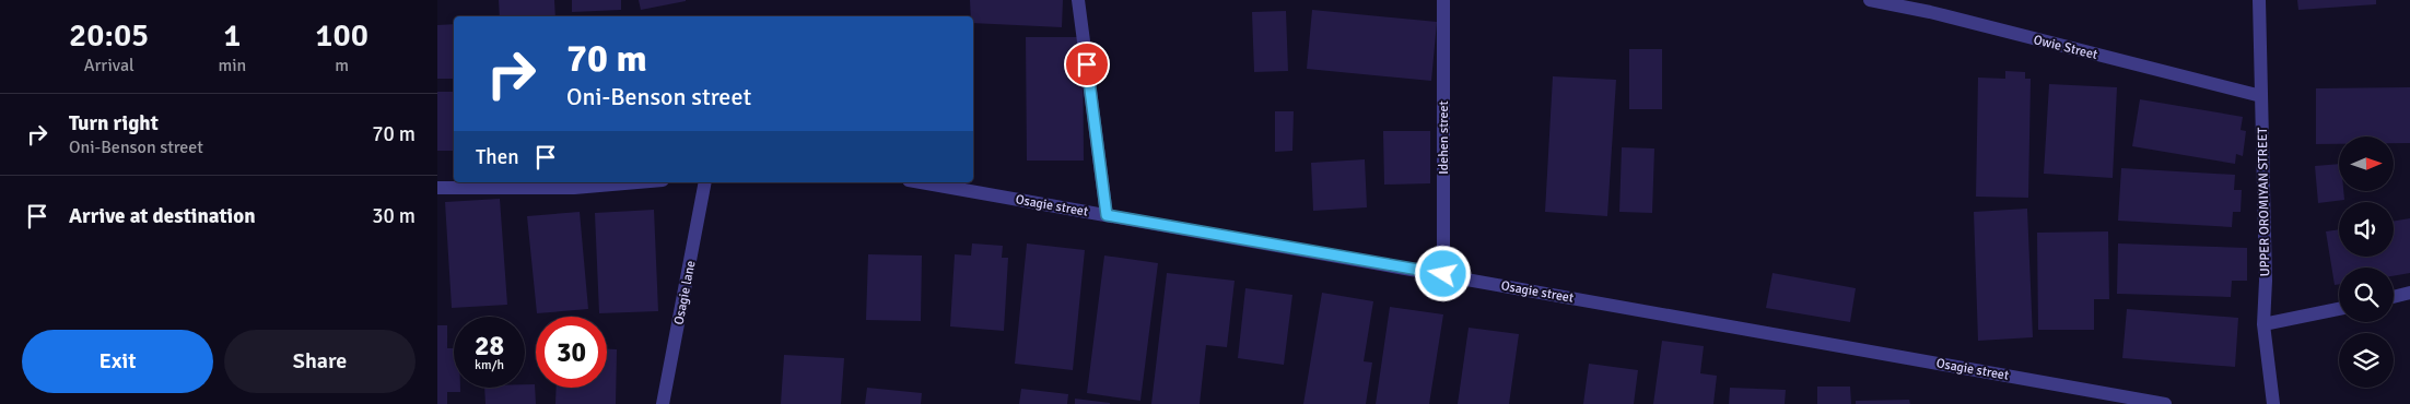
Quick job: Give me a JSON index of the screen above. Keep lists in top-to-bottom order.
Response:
{
  "streets": {
    "street": [
      "Owie Street",
      "Idehen street",
      "UPPER OROMIYAN STREET",
      "Osagie street",
      "Osagie lane"
    ]
  },
  "crossings": [
    ["Owie Street", "UPPER OROMIYAN STREET"],
    ["Idehen street", "Osagie street"]
  ],
  "north": "right",
  "page": {
    "eta": [
      "20:05",
      "Arrival",
      "1",
      "min",
      "100",
      "m"
    ],
    "turn": ["70 m", "Oni-Benson street"],
    "list": [
      {
        "name": "Turn right",
        "note": "Oni-Benson street",
        "value": "70 m"
      },
      {
        "name": "Arrive at destination",
        "value": "30 m"
      }
    ],
    "then": "Then",
    "speed": "28 km/h",
    "limit": "30",
    "buttons": ["Exit", "Share"]
  }
}
